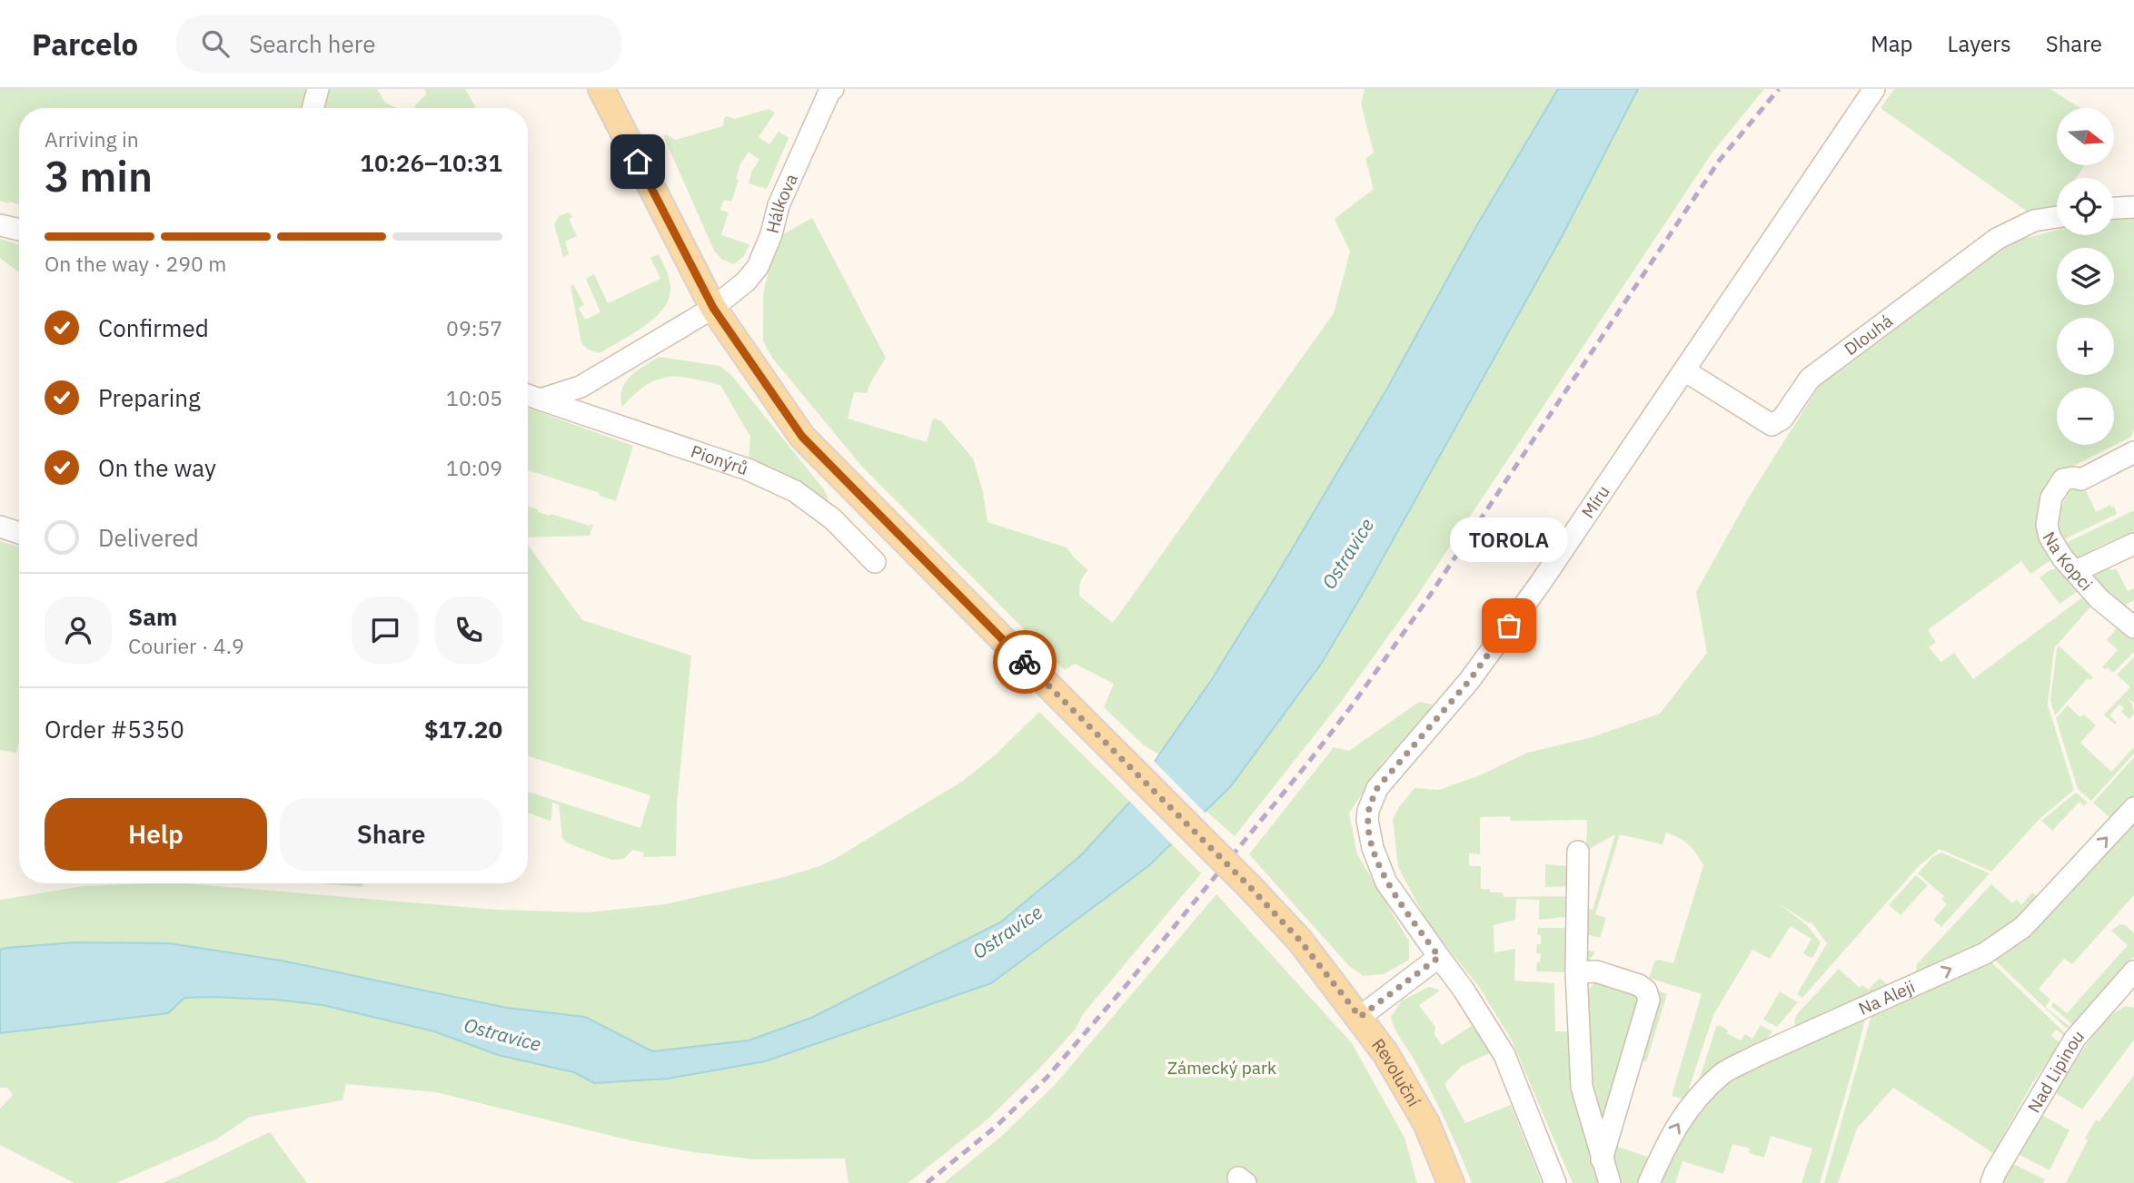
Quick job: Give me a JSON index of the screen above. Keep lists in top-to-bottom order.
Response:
{
  "streets": {
    "main road": ["Revoluční"],
    "street": [
      "Hálkova",
      "Dlouhá",
      "Pionýrů",
      "Míru",
      "Na Kopci",
      "Na Aleji",
      "Nad Lipinou"
    ]
  },
  "crossings": [
    ["Hálkova", "Revoluční"],
    ["Dlouhá", "Míru"]
  ],
  "one_way": ["Na Aleji"],
  "water": ["Ostravice"],
  "parks": ["Zámecký park"],
  "places": ["TOROLA"],
  "north": "right",
  "page": {
    "header": "Parcelo",
    "search": "Search here",
    "nav": ["Map", "Layers", "Share"],
    "map_buttons": ["+", "−"],
    "heading": ["3 min", "Arriving in", "10:26–10:31"],
    "panel": [
      "Sam",
      "Courier · 4.9",
      "Order #5350",
      "$17.20"
    ],
    "bar": "On the way · 290 m",
    "list": [
      ["Confirmed", "09:57"],
      ["Preparing", "10:05"],
      ["On the way", "10:09"],
      "Delivered"
    ],
    "bubble": "TOROLA",
    "buttons": ["Help", "Share"]
  }
}
